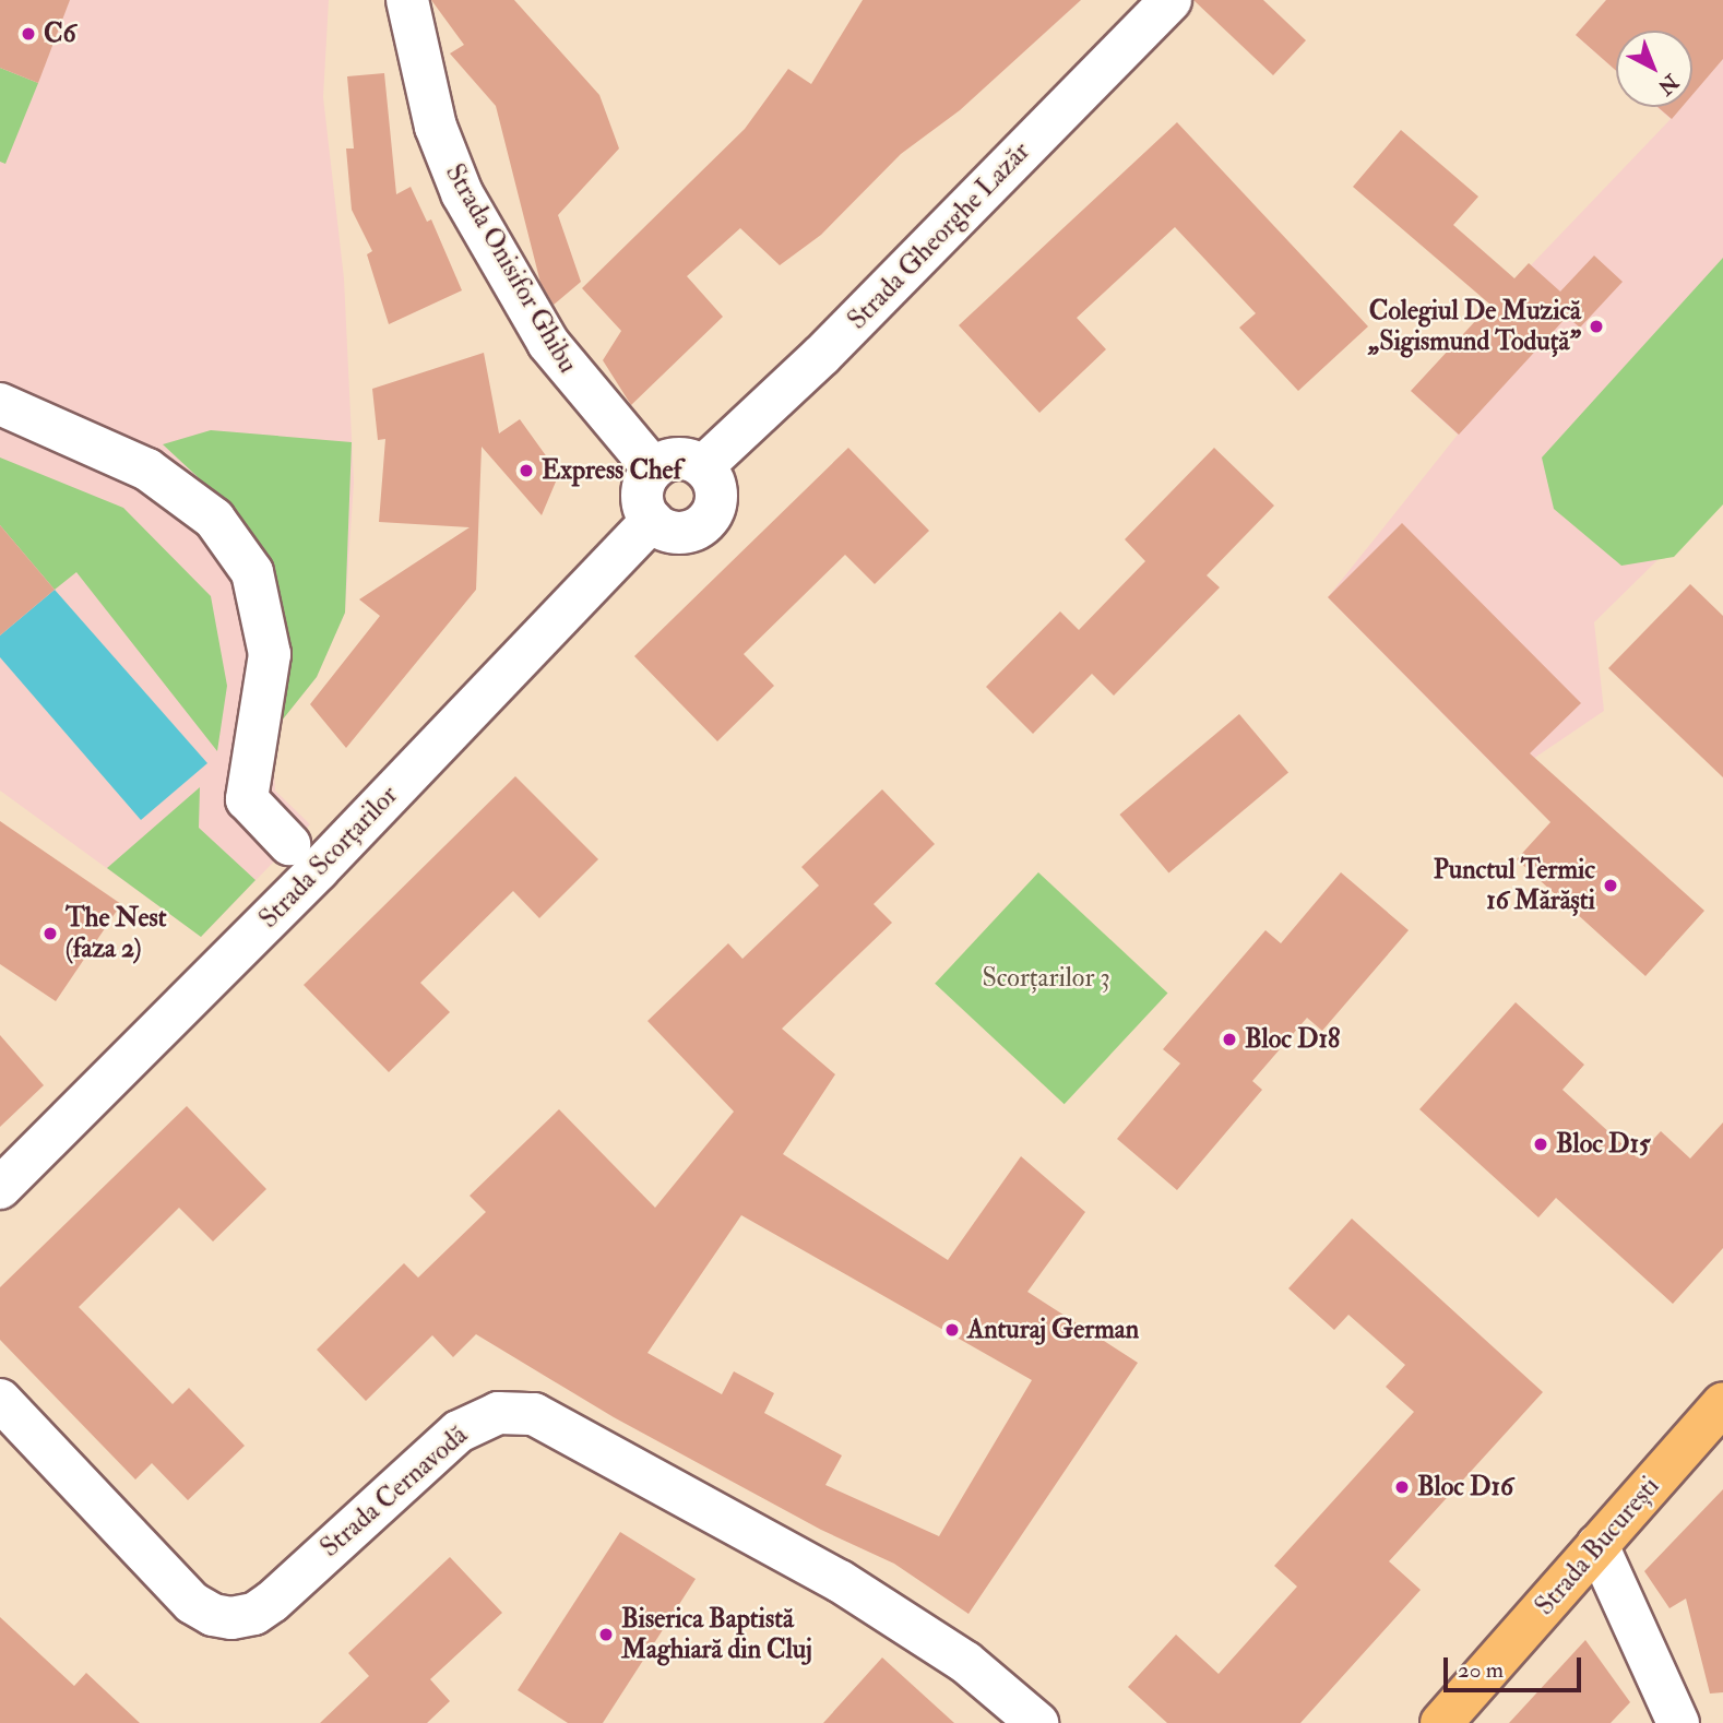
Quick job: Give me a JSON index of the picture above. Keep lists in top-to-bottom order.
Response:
{
  "streets": {
    "main road": ["Strada București"],
    "street": [
      "Strada Gheorghe Lazăr",
      "Strada Onisifor Ghibu",
      "Strada Scorțarilor",
      "Strada Cernavodă"
    ]
  },
  "crossings": [
    ["Strada Gheorghe Lazăr", "Strada Onisifor Ghibu"],
    ["Strada Gheorghe Lazăr", "Strada Scorțarilor"],
    ["Strada Onisifor Ghibu", "Strada Scorțarilor"]
  ],
  "parks": ["Scorțarilor 3"],
  "places": [
    "C6",
    "Colegiul De Muzică „Sigismund Toduță”",
    "Express Chef",
    "Punctul Termic 16 Mărăști",
    "The Nest (faza 2)",
    "Bloc D18",
    "Bloc D15",
    "Anturaj German",
    "Bloc D16",
    "Biserica Baptistă Maghiară din Cluj"
  ],
  "scale_bar": "20 m",
  "north": "bottom right"
}
